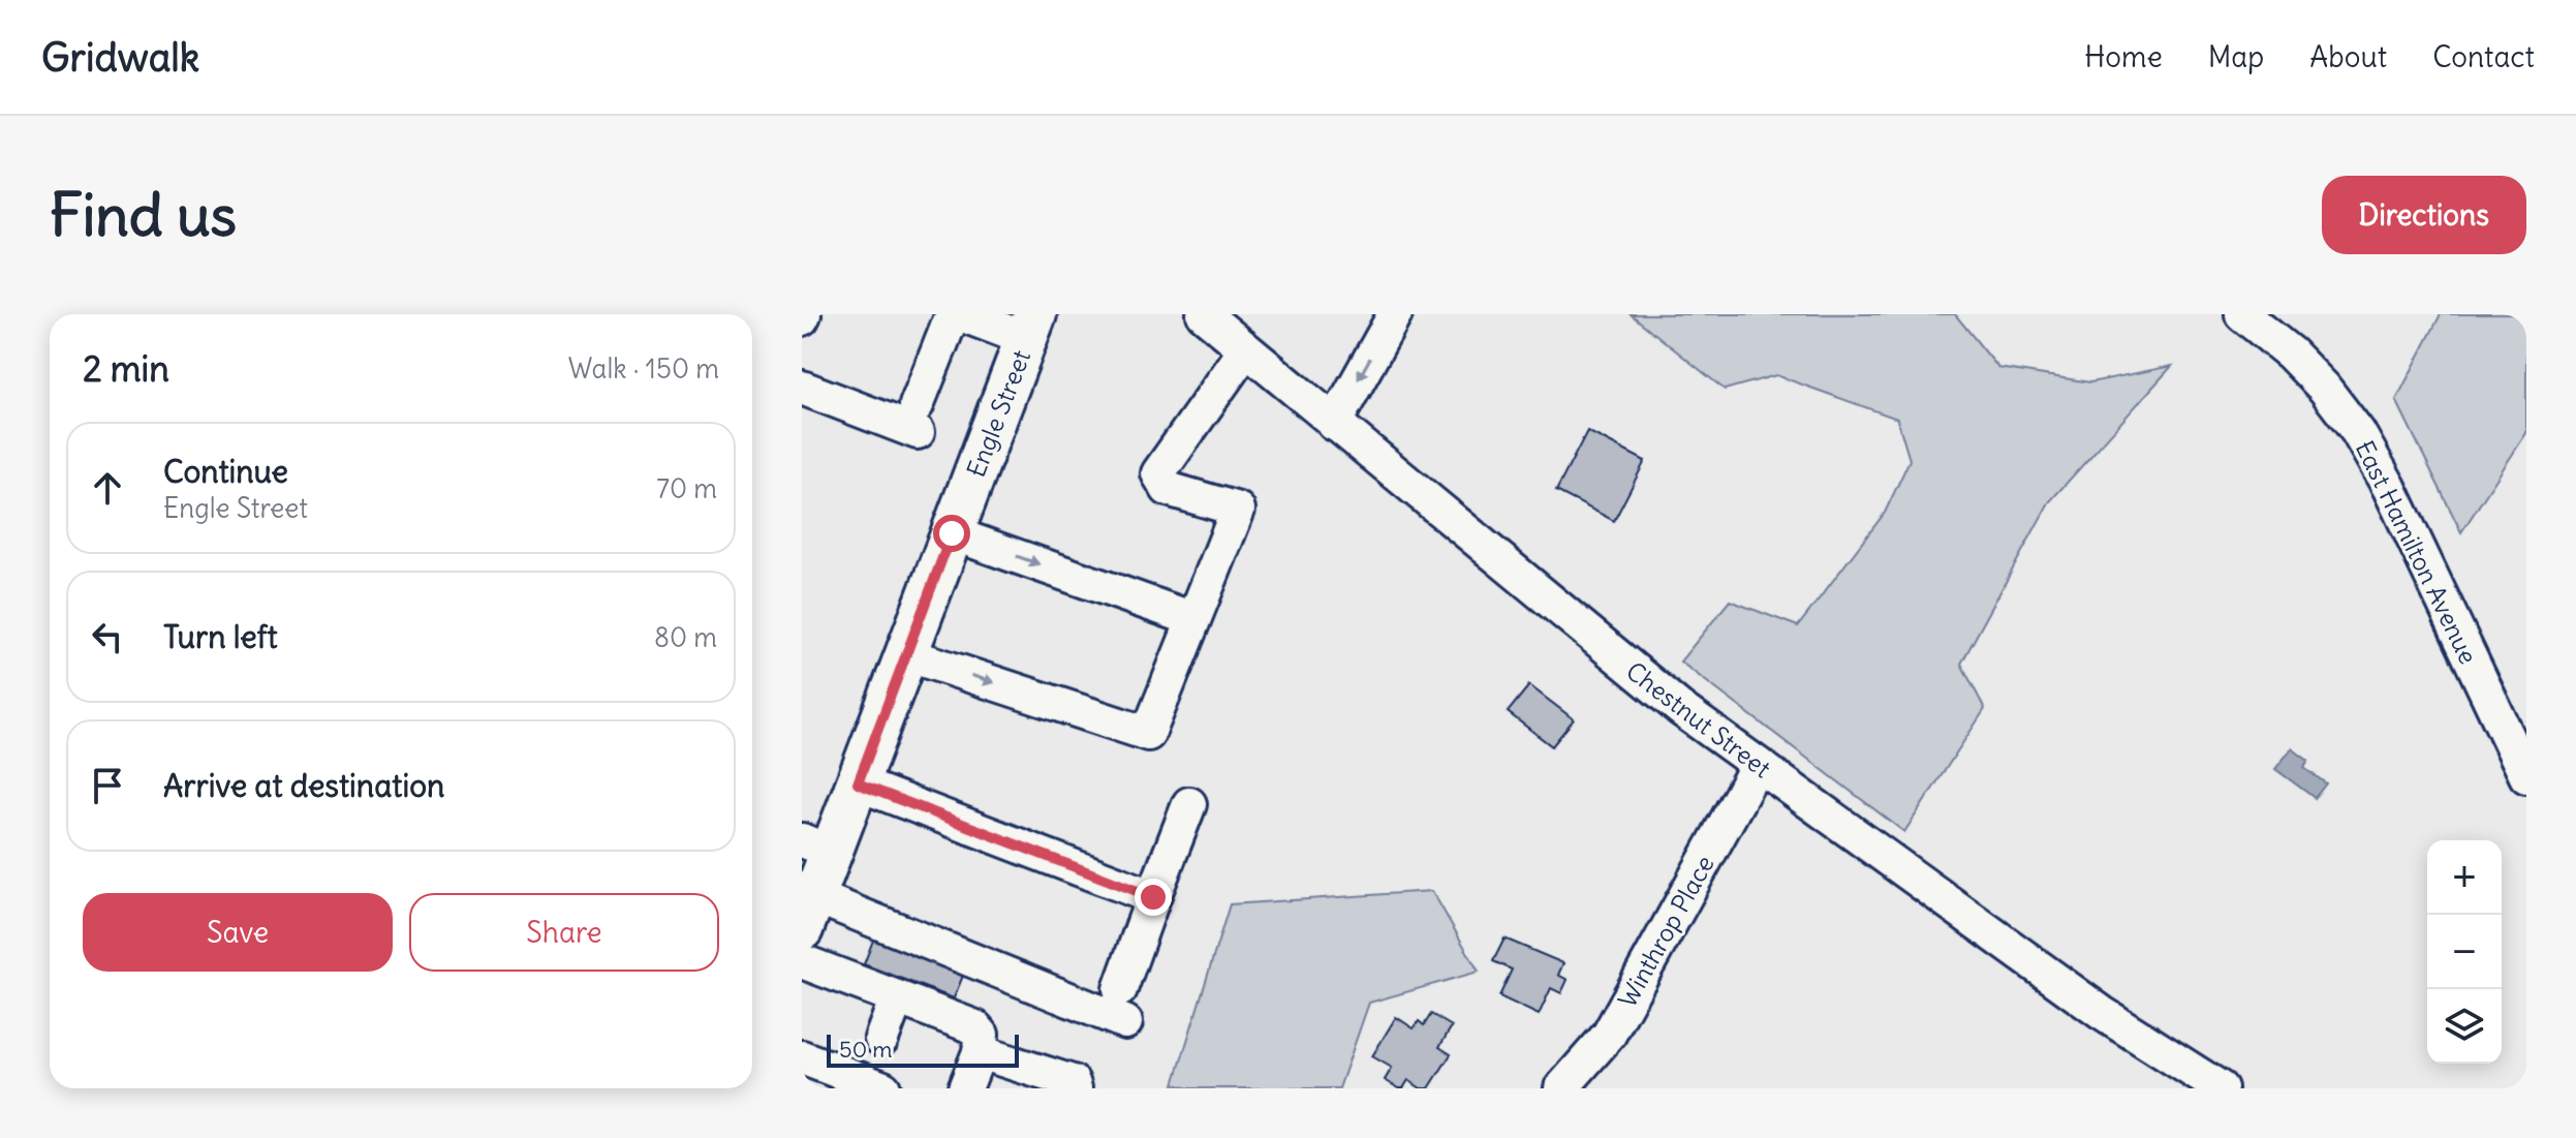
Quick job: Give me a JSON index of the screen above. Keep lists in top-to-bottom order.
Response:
{
  "streets": {
    "main road": ["Engle Street"],
    "street": ["East Hamilton Avenue", "Chestnut Street", "Winthrop Place"]
  },
  "crossings": [
    ["Chestnut Street", "Winthrop Place"]
  ],
  "scale_bar": "50 m",
  "page": {
    "header": "Gridwalk",
    "nav": [
      "Home",
      "Map",
      "About",
      "Contact"
    ],
    "buttons": [
      "Directions",
      ["Save", "Share"]
    ],
    "title": "Find us",
    "heading": ["2 min", "Walk · 150 m"],
    "list": [
      ["Continue", "Engle Street", "70 m"],
      ["Turn left", "80 m"],
      "Arrive at destination"
    ],
    "map_buttons": ["+", "−"],
    "scale": "50 m"
  }
}
